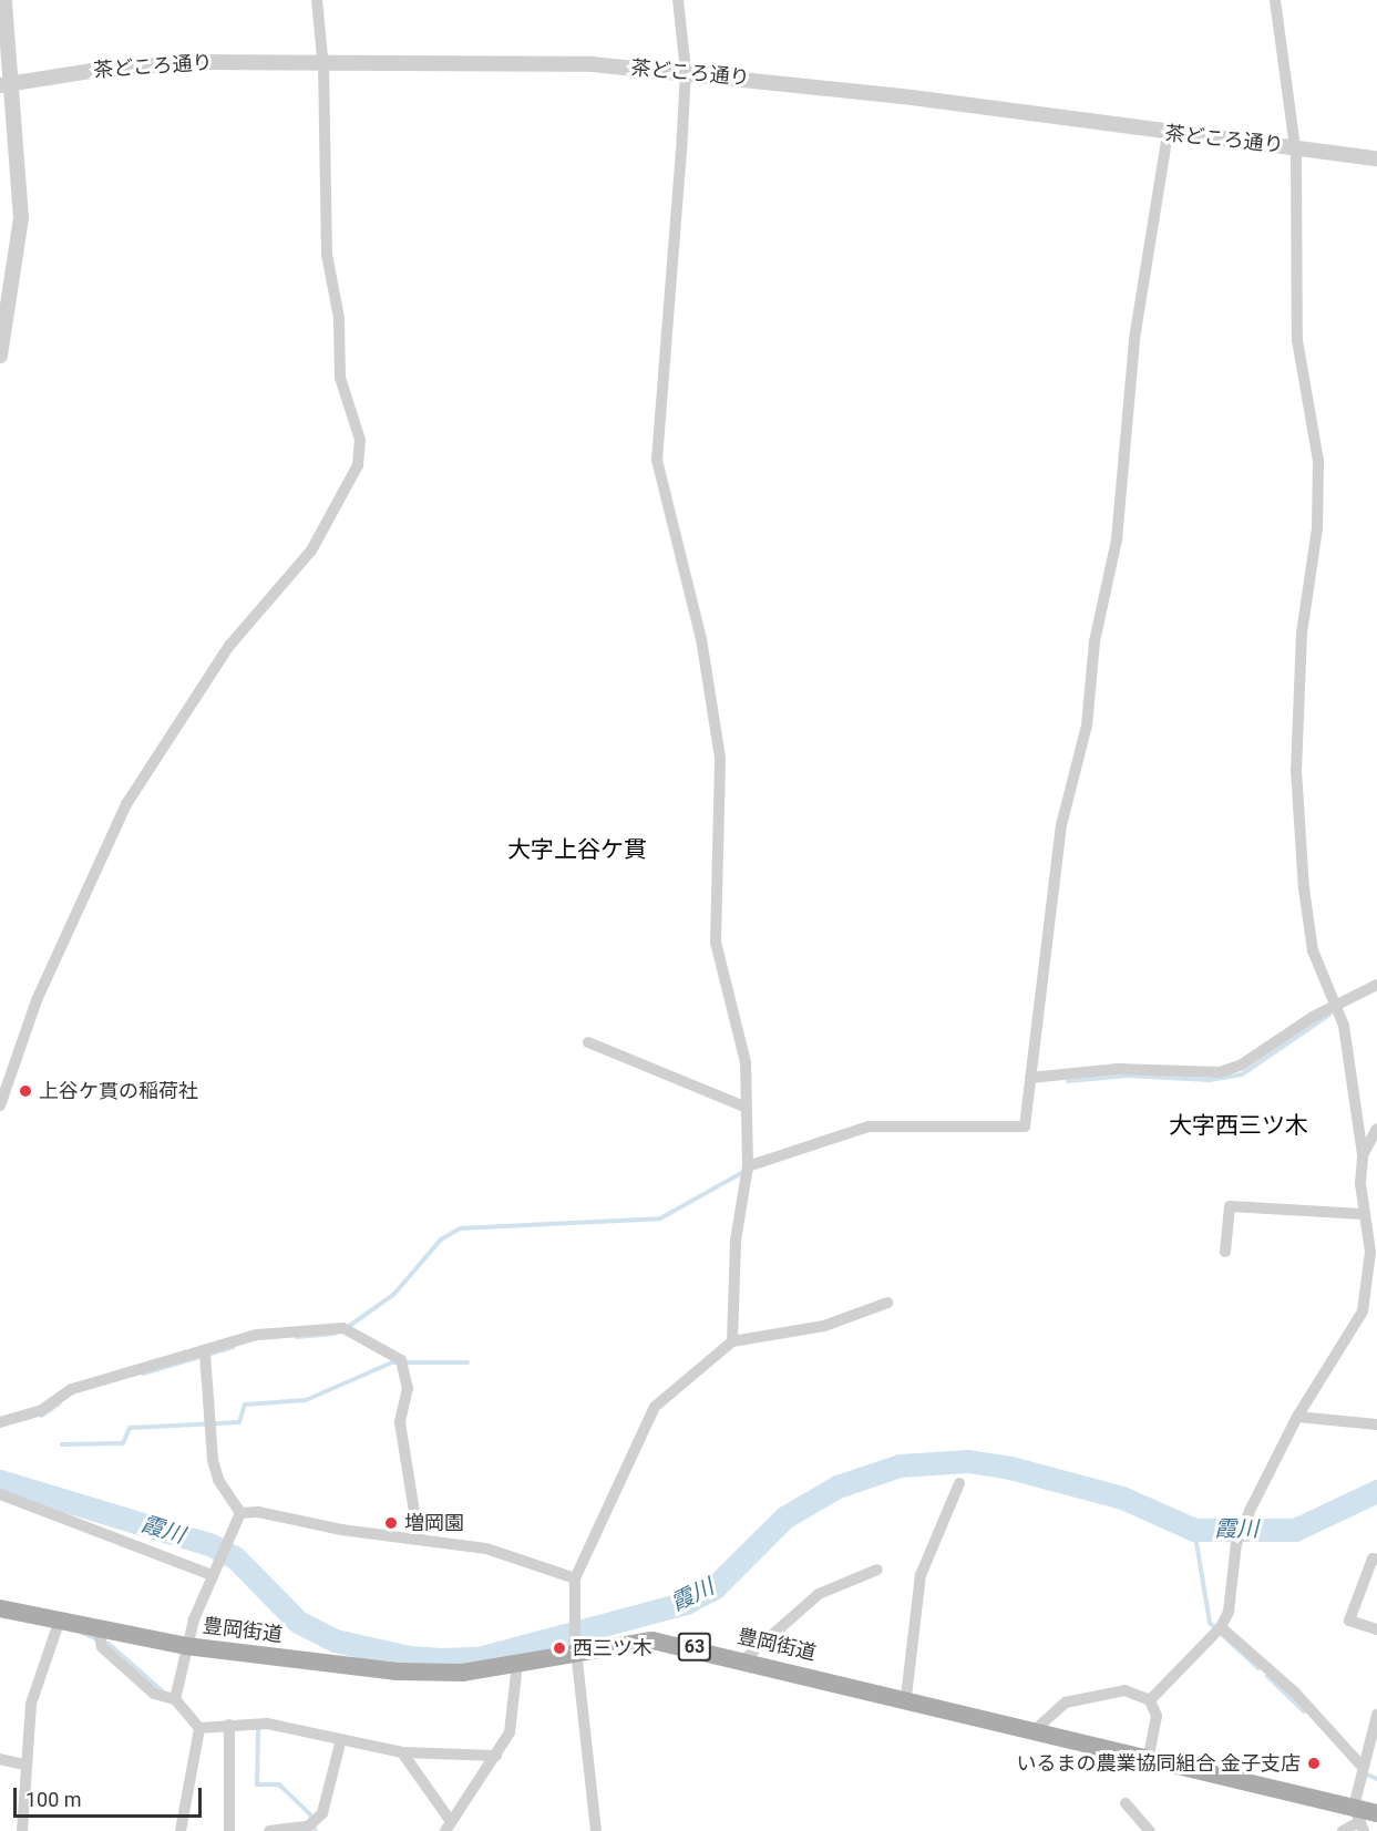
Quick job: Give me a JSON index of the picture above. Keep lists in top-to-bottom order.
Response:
{
  "streets": {
    "main road": ["豊岡街道", "63"],
    "street": ["茶どころ通り"]
  },
  "districts": ["大字上谷ケ貫", "大字西三ツ木"],
  "water": ["霞川"],
  "places": [
    "上谷ケ貫の稲荷社",
    "増岡園",
    "西三ツ木",
    "いるまの農業協同組合 金子支店"
  ],
  "scale_bar": "100 m"
}
